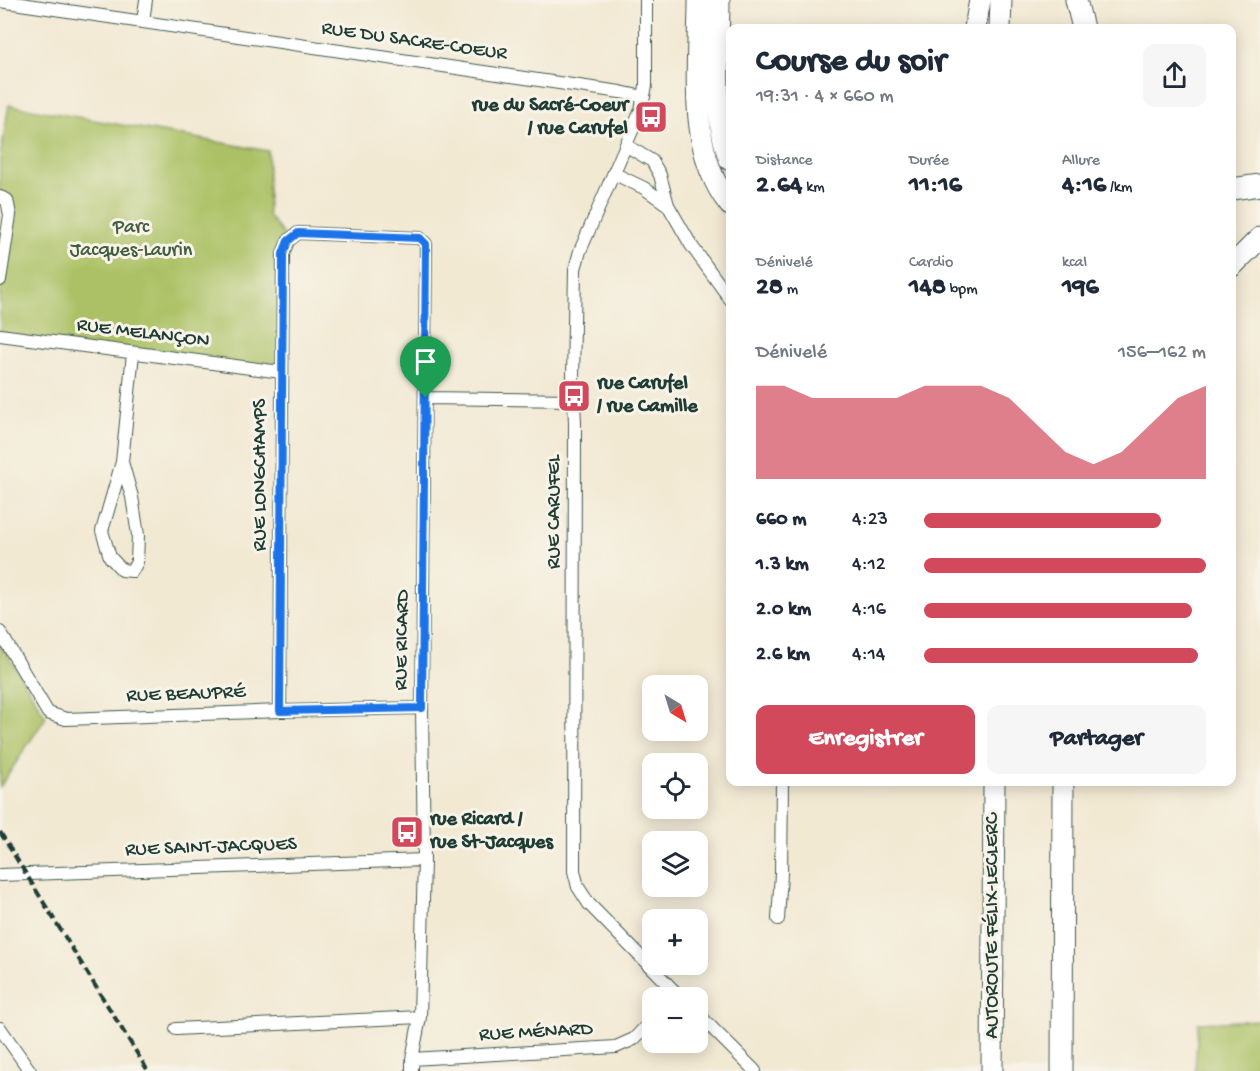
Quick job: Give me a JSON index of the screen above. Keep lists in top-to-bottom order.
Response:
{
  "streets": {
    "highway": ["AUTOROUTE FÉLIX-LECLERC"],
    "street": [
      "RUE DU SACRE-COEUR",
      "RUE MELANÇON",
      "RUE LONGCHAMPS",
      "RUE CARUFEL",
      "RUE RICARD",
      "RUE BEAUPRÉ",
      "RUE SAINT-JACQUES",
      "RUE MÉNARD"
    ]
  },
  "crossings": [
    ["RUE DU SACRE-COEUR", "RUE CARUFEL"],
    ["RUE MELANÇON", "RUE LONGCHAMPS"],
    ["RUE LONGCHAMPS", "RUE RICARD"],
    ["RUE LONGCHAMPS", "RUE BEAUPRÉ"],
    ["RUE RICARD", "RUE BEAUPRÉ"],
    ["RUE RICARD", "RUE SAINT-JACQUES"],
    ["RUE RICARD", "RUE MÉNARD"]
  ],
  "parks": ["Parc Jacques-Laurin"],
  "places": {
    "bus stop": ["rue du Sacré-Coeur / rue Carufel", "rue Carufel / rue Camille", "rue Ricard / rue St-Jacques"]
  },
  "north": "bottom right",
  "page": {
    "heading": ["Course du soir", "19:31 · 4 × 660 m"],
    "stats": [
      ["Distance", "2.64 km"],
      ["Durée", "11:16"],
      ["Allure", "4:16 /km"],
      ["Dénivelé", "28 m"],
      ["Cardio", "148 bpm"],
      ["kcal", "196"]
    ],
    "chart": ["Dénivelé", "156–162 m"],
    "list": [
      {
        "name": "660 m",
        "note": "4:23"
      },
      {
        "name": "1.3 km",
        "note": "4:12"
      },
      {
        "name": "2.0 km",
        "note": "4:16"
      },
      {
        "name": "2.6 km",
        "note": "4:14"
      }
    ],
    "map_buttons": ["+", "−"],
    "buttons": ["Enregistrer", "Partager"]
  }
}
